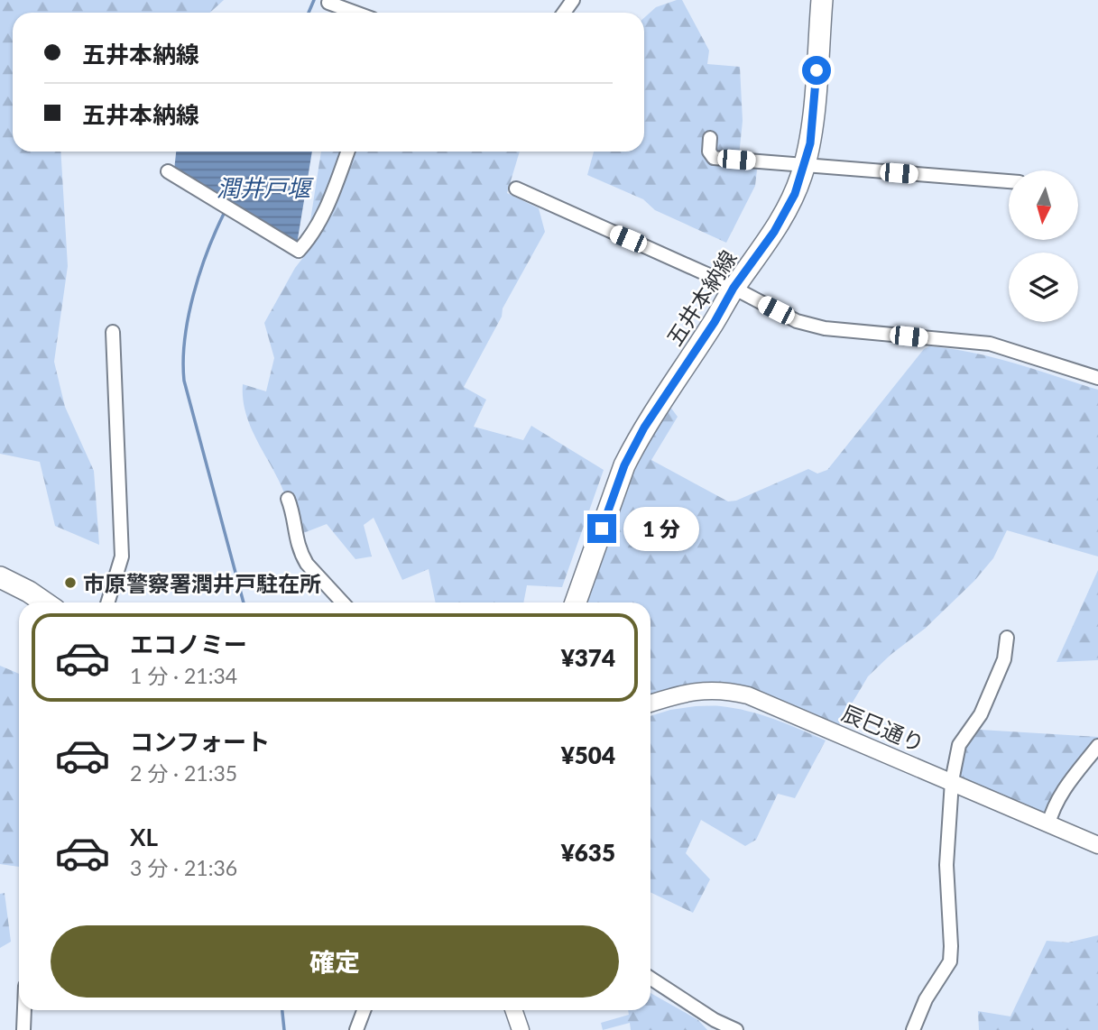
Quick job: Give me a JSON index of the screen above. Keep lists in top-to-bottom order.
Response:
{
  "streets": {
    "main road": ["五井本納線"],
    "street": ["辰巳通り"]
  },
  "water": ["潤井戸堰"],
  "places": ["市原警察署潤井戸駐在所"],
  "north": "bottom",
  "page": {
    "banner": ["五井本納線", "五井本納線"],
    "bubble": "1 分",
    "list": [
      {
        "name": "エコノミー",
        "note": "1 分 · 21:34",
        "value": "¥374"
      },
      {
        "name": "コンフォート",
        "note": "2 分 · 21:35",
        "value": "¥504"
      },
      {
        "name": "XL",
        "note": "3 分 · 21:36",
        "value": "¥635"
      }
    ],
    "buttons": "確定"
  }
}
